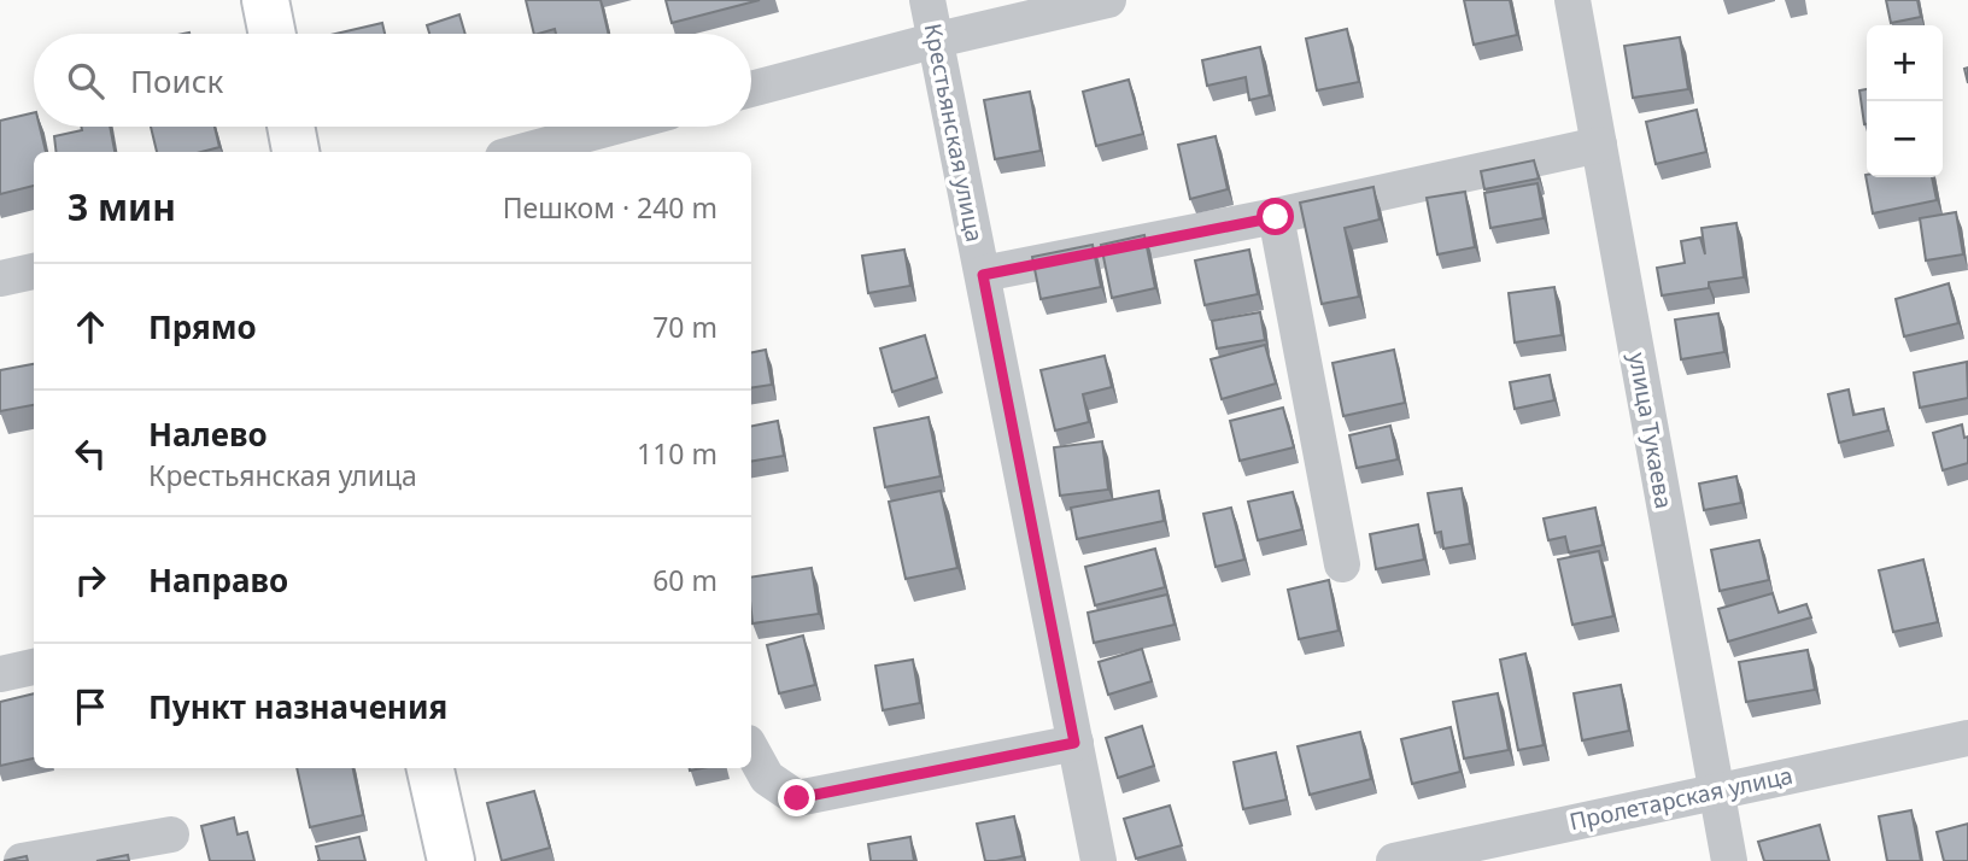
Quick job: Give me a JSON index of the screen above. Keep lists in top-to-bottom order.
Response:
{
  "streets": {
    "street": ["Крестьянская улица", "улица Тукаева", "Пролетарская улица"]
  },
  "crossings": [
    ["улица Тукаева", "Пролетарская улица"]
  ],
  "page": {
    "map_buttons": ["+", "−"],
    "search": "Поиск",
    "heading": ["3 мин", "Пешком · 240 m"],
    "list": [
      ["Прямо", "70 m"],
      ["Налево", "Крестьянская улица", "110 m"],
      ["Направо", "60 m"],
      "Пункт назначения"
    ]
  }
}
